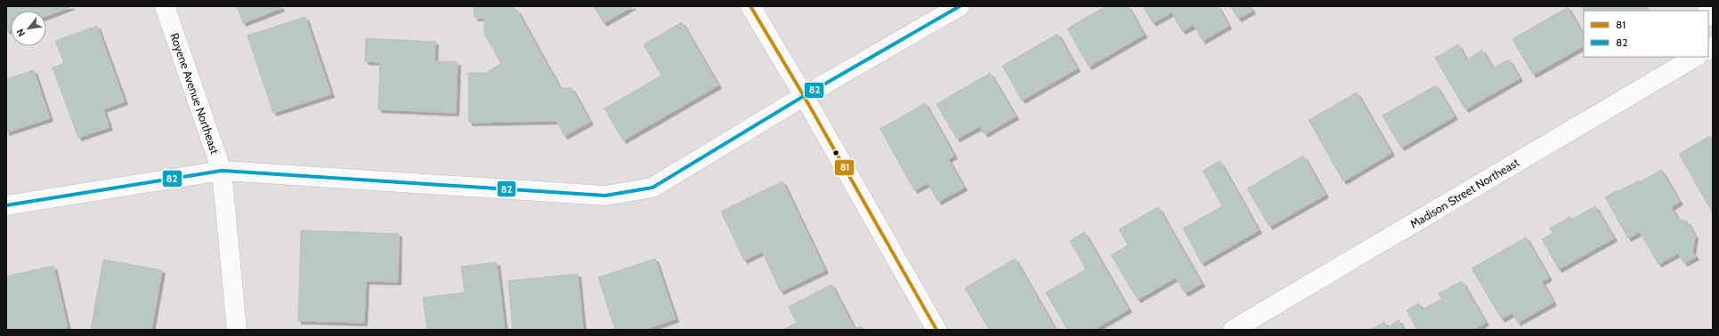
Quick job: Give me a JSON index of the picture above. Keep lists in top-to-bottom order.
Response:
{
  "streets": {
    "street": ["Royene Avenue Northeast", "Madison Street Northeast"]
  },
  "lines": ["transit line 81", "transit line 82"],
  "legend": ["81", "82"],
  "north": "bottom left"
}
